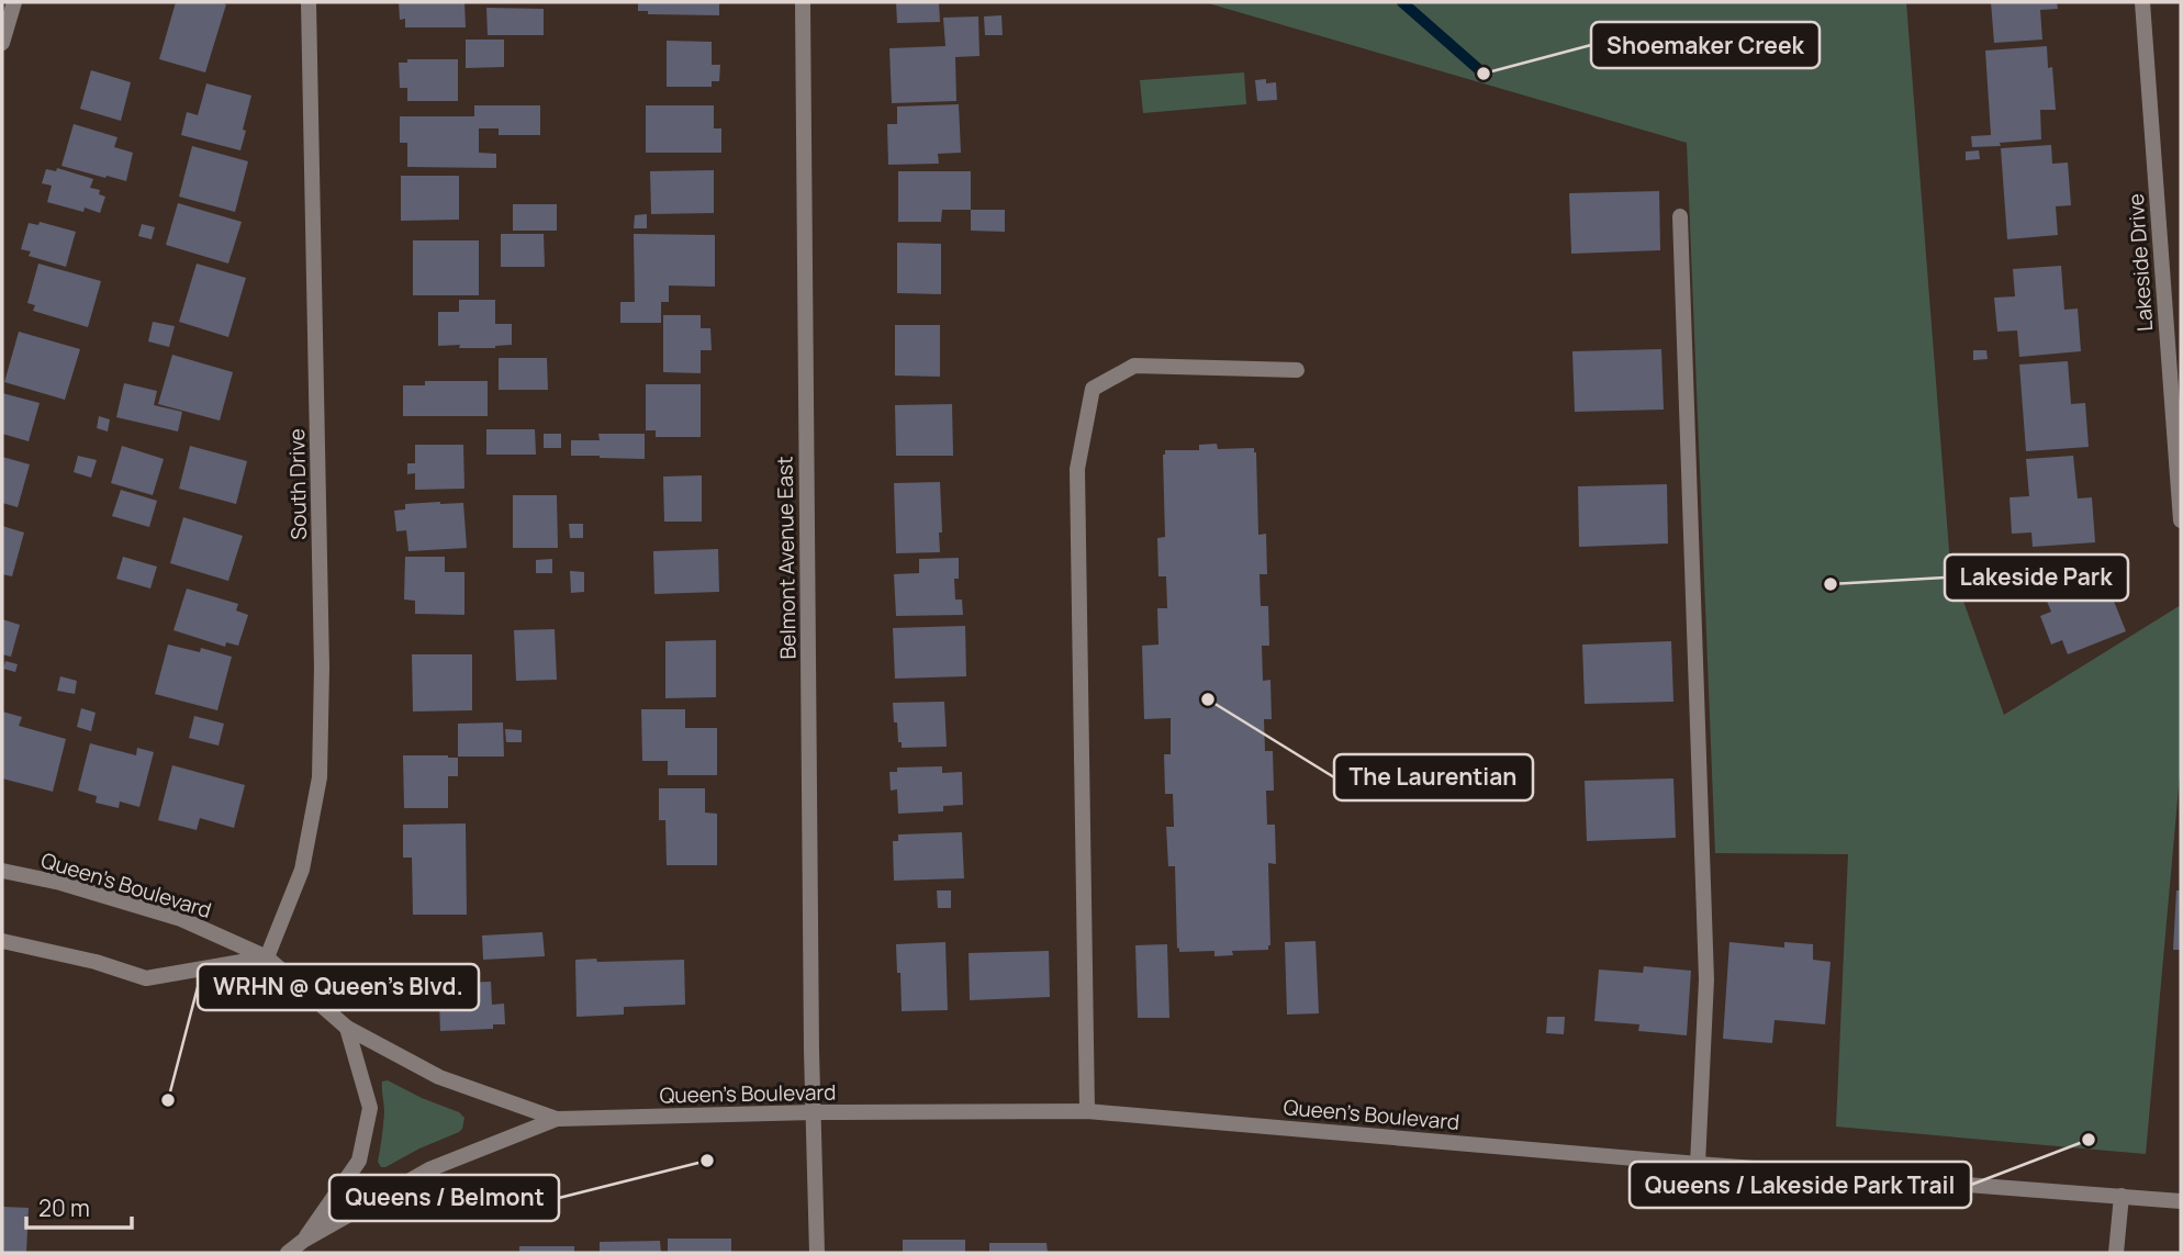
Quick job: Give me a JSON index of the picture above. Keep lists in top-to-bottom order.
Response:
{
  "streets": {
    "street": [
      "Lakeside Drive",
      "South Drive",
      "Belmont Avenue East",
      "Queen's Boulevard"
    ]
  },
  "crossings": [
    ["South Drive", "Queen's Boulevard"],
    ["Belmont Avenue East", "Queen's Boulevard"]
  ],
  "places": [
    "Shoemaker Creek",
    "Lakeside Park",
    "The Laurentian",
    "WRHN @ Queen’s Blvd.",
    "Queens / Lakeside Park Trail",
    "Queens / Belmont"
  ],
  "scale_bar": "20 m"
}
